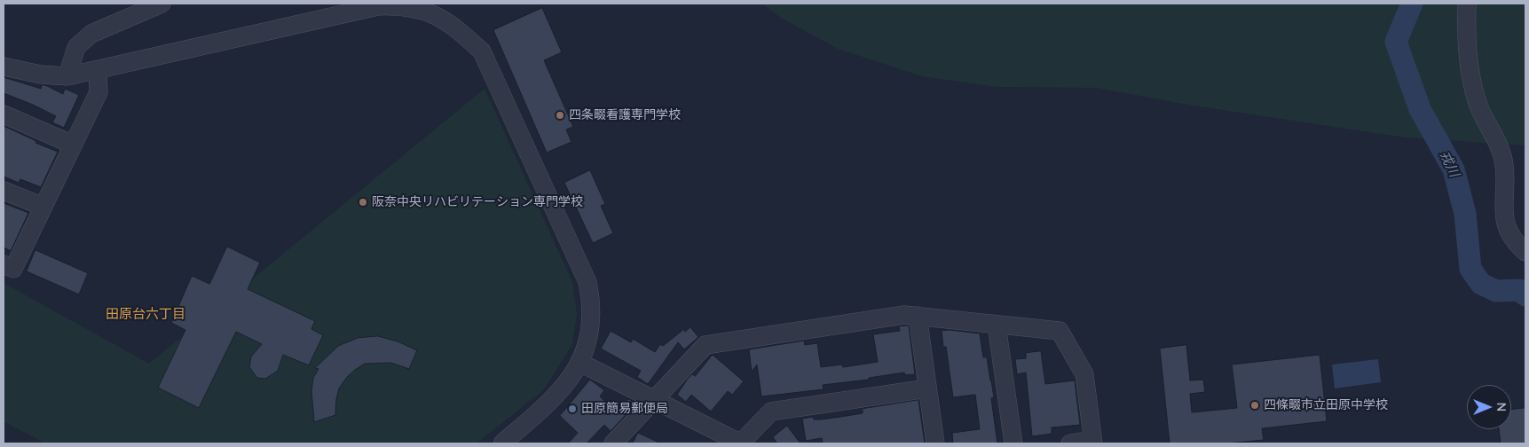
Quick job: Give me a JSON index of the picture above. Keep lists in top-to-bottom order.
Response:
{
  "districts": ["田原台六丁目"],
  "water": ["戎川"],
  "places": [
    "四条畷看護専門学校",
    "阪奈中央リハビリテーション専門学校",
    "四條畷市立田原中学校",
    "田原簡易郵便局"
  ],
  "north": "right"
}
